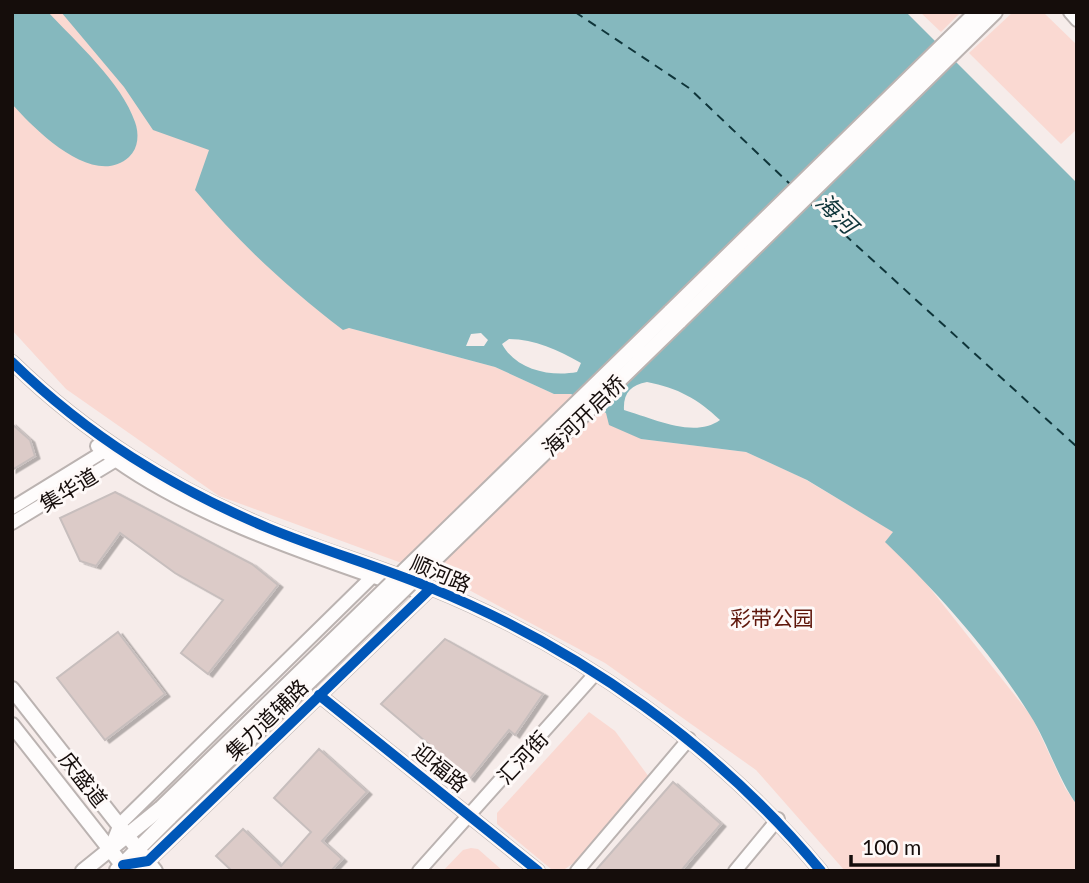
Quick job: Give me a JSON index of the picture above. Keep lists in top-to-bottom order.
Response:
{
  "streets": {
    "main road": ["海河开启桥", "庆盛道"],
    "street": [
      "集华道",
      "顺河路",
      "集力道辅路",
      "汇河街",
      "迎福路"
    ]
  },
  "crossings": [
    ["集华道", "顺河路"],
    ["顺河路", "集力道辅路"],
    ["顺河路", "汇河街"],
    ["集力道辅路", "迎福路"],
    ["集力道辅路", "庆盛道"],
    ["汇河街", "迎福路"]
  ],
  "water": ["海河"],
  "parks": ["彩带公园"],
  "scale_bar": "100 m"
}
